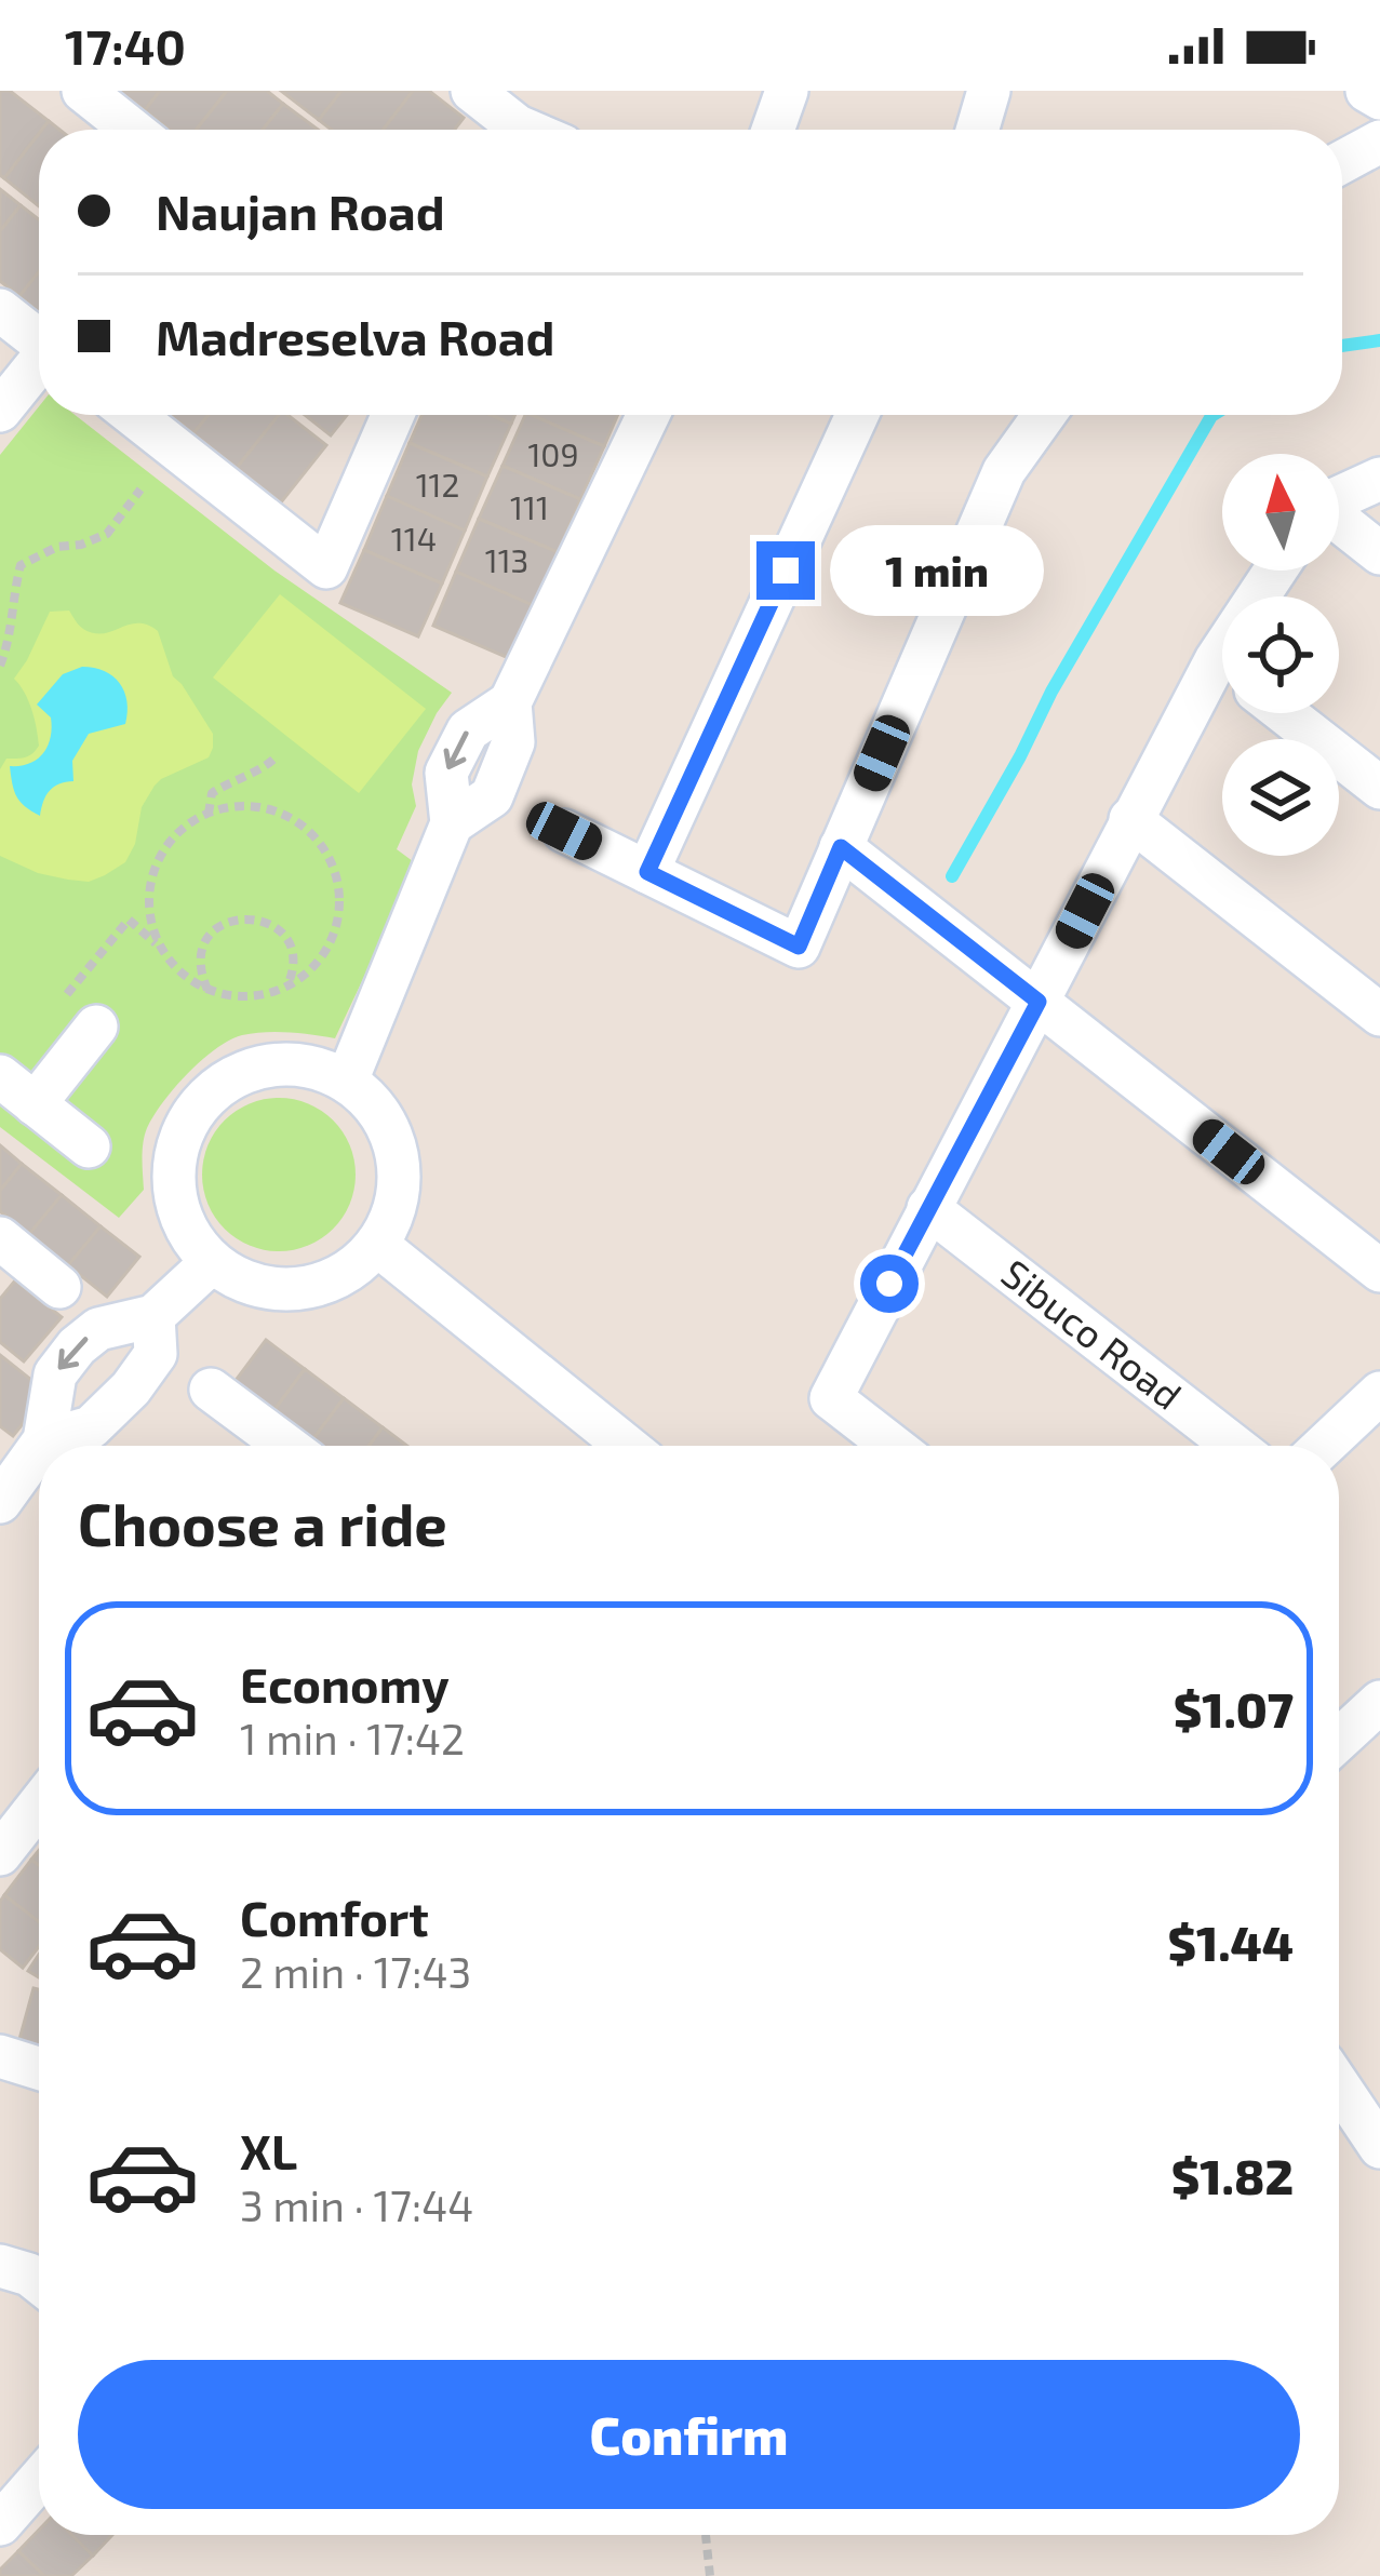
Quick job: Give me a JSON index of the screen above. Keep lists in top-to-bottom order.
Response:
{
  "streets": {
    "street": ["Sibuco Road"]
  },
  "house_numbers": [
    "109",
    "112",
    "111",
    "114",
    "113"
  ],
  "north": "top",
  "page": {
    "status": "17:40",
    "banner": ["Naujan Road", "Madreselva Road"],
    "bubble": "1 min",
    "heading": "Choose a ride",
    "list": [
      {
        "name": "Economy",
        "note": "1 min · 17:42",
        "value": "$1.07"
      },
      {
        "name": "Comfort",
        "note": "2 min · 17:43",
        "value": "$1.44"
      },
      {
        "name": "XL",
        "note": "3 min · 17:44",
        "value": "$1.82"
      }
    ],
    "buttons": "Confirm"
  }
}
